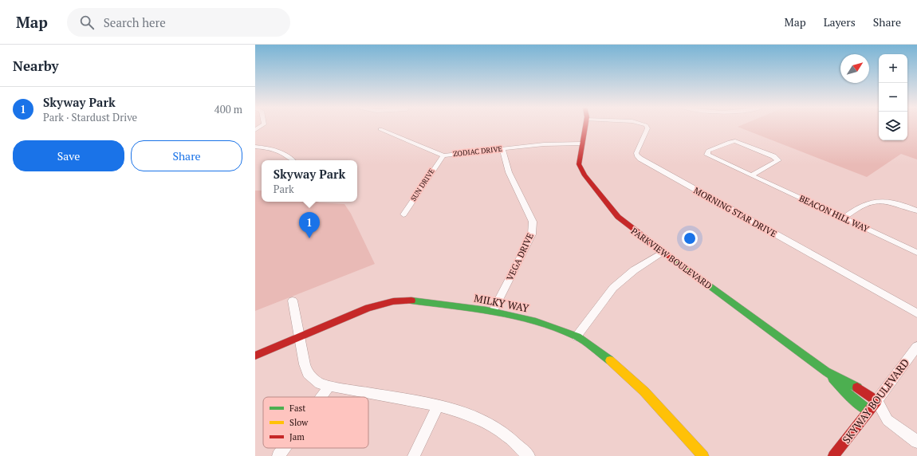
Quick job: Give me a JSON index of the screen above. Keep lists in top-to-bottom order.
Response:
{
  "streets": {
    "street": [
      "ZODIAC DRIVE",
      "SUN DRIVE",
      "MORNING STAR DRIVE",
      "BEACON HILL WAY",
      "VEGA DRIVE",
      "PARKVIEW BOULEVARD",
      "MILKY WAY",
      "SKYWAY BOULEVARD"
    ]
  },
  "crossings": [
    ["ZODIAC DRIVE", "SUN DRIVE"],
    ["ZODIAC DRIVE", "VEGA DRIVE"],
    ["ZODIAC DRIVE", "PARKVIEW BOULEVARD"],
    ["VEGA DRIVE", "MILKY WAY"],
    ["PARKVIEW BOULEVARD", "SKYWAY BOULEVARD"]
  ],
  "legend": ["Fast", "Slow", "Jam"],
  "north": "top right",
  "page": {
    "header": "Map",
    "search": "Search here",
    "nav": ["Map", "Layers", "Share"],
    "heading": "Nearby",
    "map_buttons": ["+", "−"],
    "list": [
      {
        "mark": "1",
        "name": "Skyway Park",
        "note": "Park · Stardust Drive",
        "value": "400 m"
      }
    ],
    "buttons": ["Save", "Share"],
    "popup": ["Skyway Park", "Park"],
    "pins": "1"
  }
}
